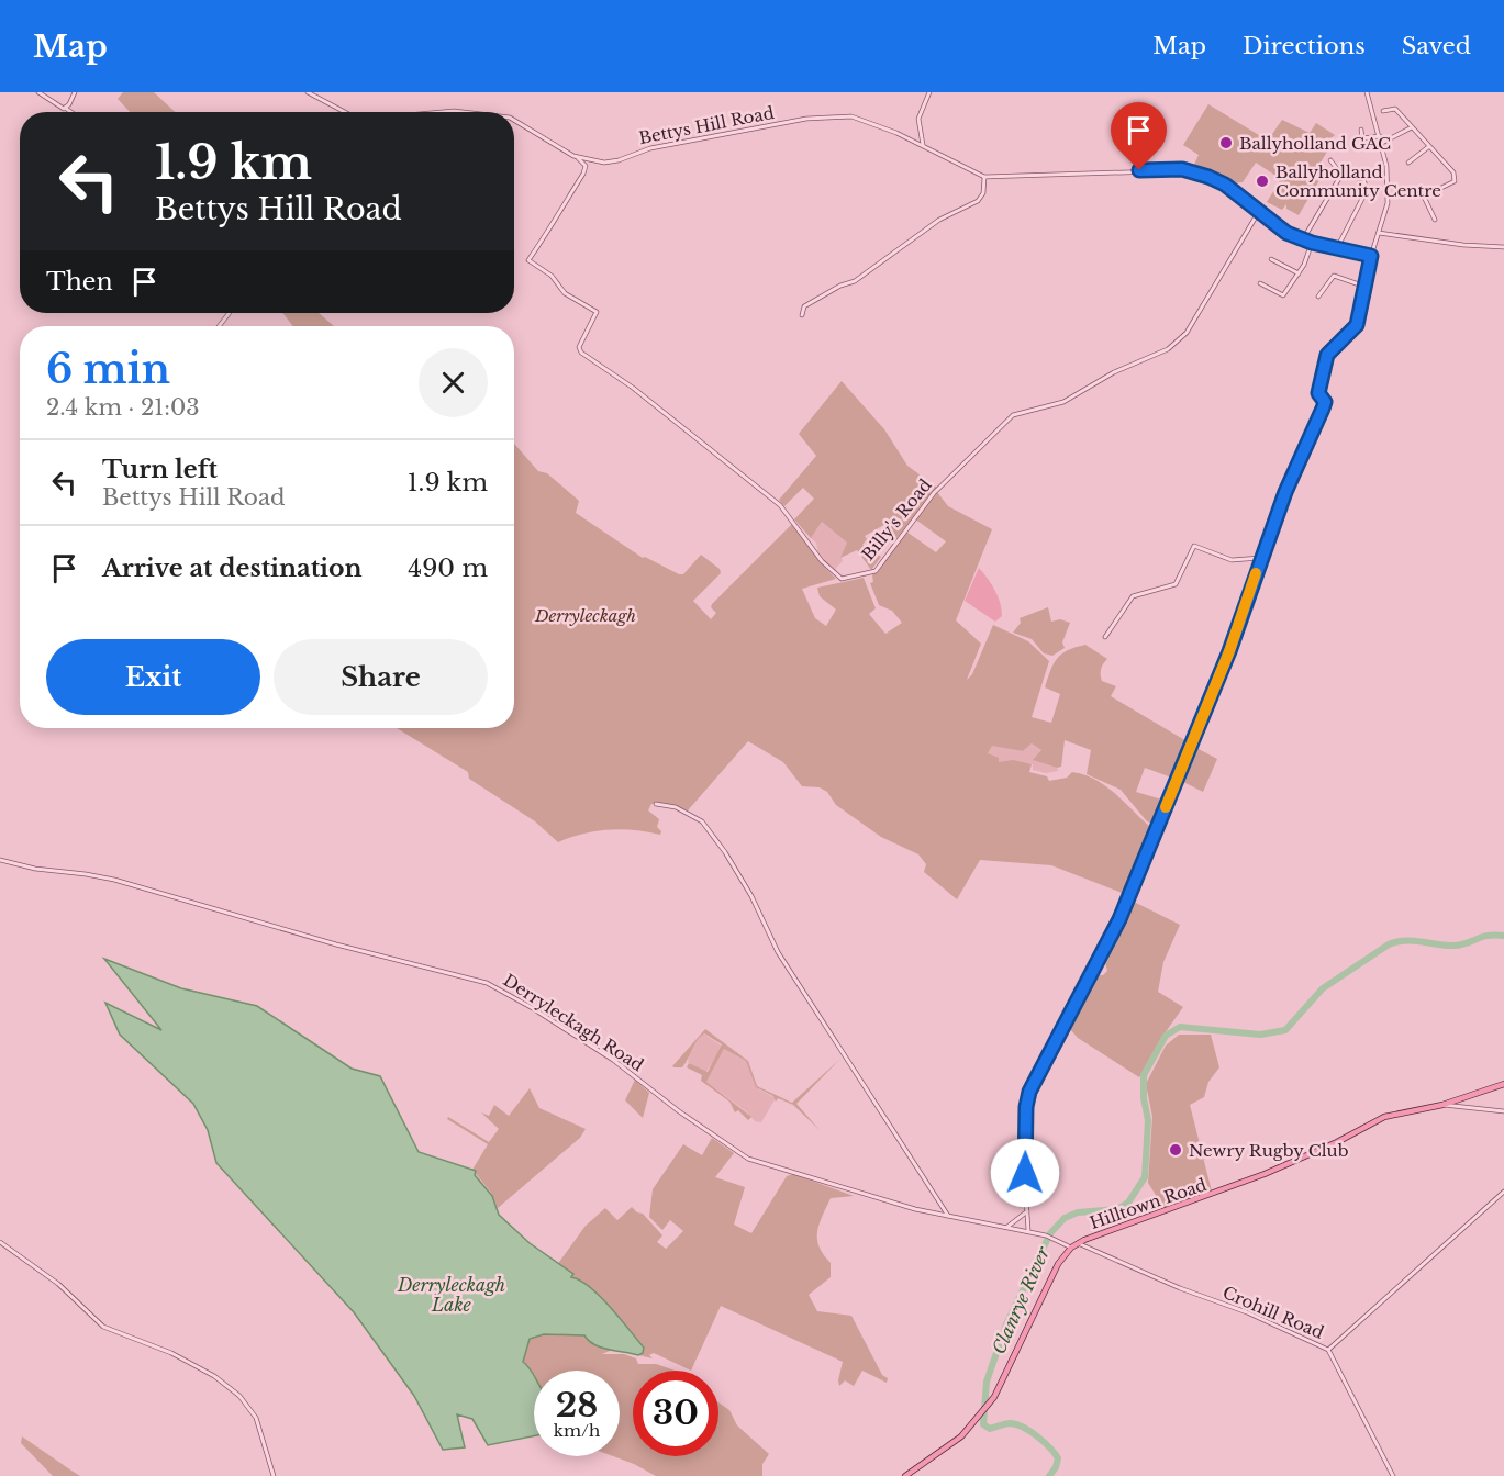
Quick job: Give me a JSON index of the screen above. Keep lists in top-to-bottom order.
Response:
{
  "streets": {
    "main road": ["Hilltown Road"],
    "street": [
      "Bettys Hill Road",
      "Billy's Road",
      "Derryleckagh Road",
      "Crohill Road"
    ]
  },
  "crossings": [
    ["Bettys Hill Road", "Billy's Road"],
    ["Derryleckagh Road", "Hilltown Road"],
    ["Hilltown Road", "Crohill Road"]
  ],
  "water": ["Derryleckagh Lake", "Clanrye River"],
  "parks": ["Derryleckagh"],
  "places": ["Ballyholland GAC", "Ballyholland Community Centre", "Newry Rugby Club"],
  "page": {
    "header": "Map",
    "nav": ["Map", "Directions", "Saved"],
    "turn": ["1.9 km", "Bettys Hill Road"],
    "then": "Then",
    "heading": ["6 min", "2.4 km · 21:03"],
    "list": [
      {
        "name": "Turn left",
        "note": "Bettys Hill Road",
        "value": "1.9 km"
      },
      {
        "name": "Arrive at destination",
        "value": "490 m"
      }
    ],
    "buttons": ["Exit", "Share"],
    "speed": "28 km/h",
    "limit": "30"
  }
}
